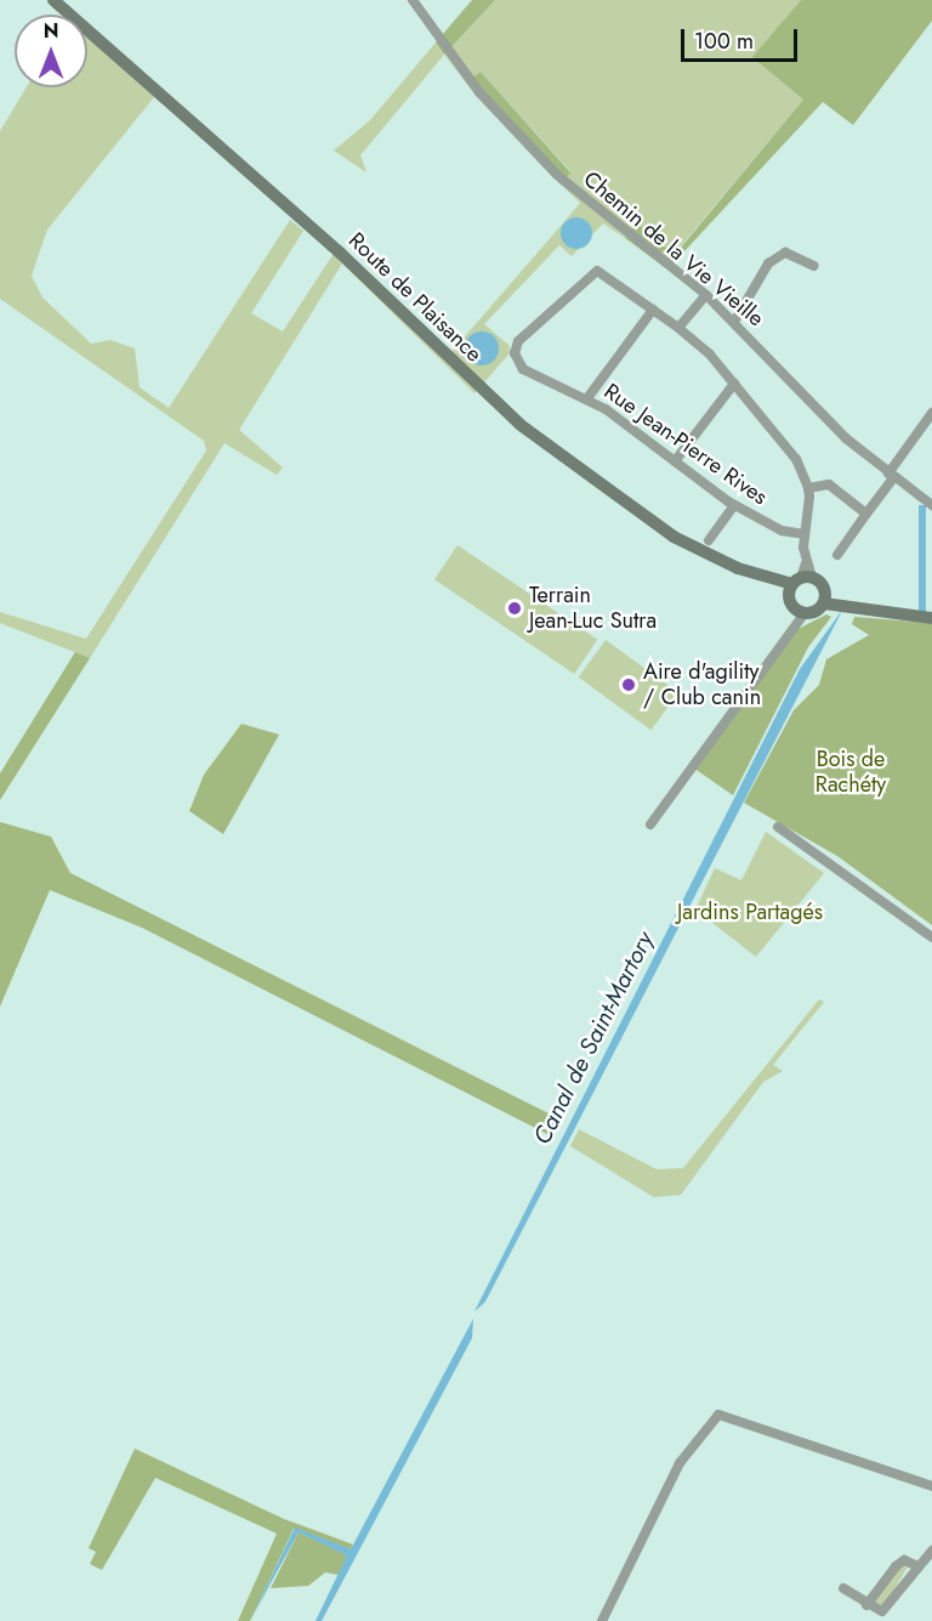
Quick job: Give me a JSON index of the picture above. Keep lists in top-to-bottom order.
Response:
{
  "streets": {
    "main road": ["Route de Plaisance"],
    "street": ["Chemin de la Vie Vieille", "Rue Jean-Pierre Rives"]
  },
  "water": ["Canal de Saint-Martory"],
  "parks": ["Bois de Rachéty", "Jardins Partagés"],
  "places": ["Terrain Jean-Luc Sutra", "Aire d'agility / Club canin"],
  "scale_bar": "100 m",
  "north": "top"
}
